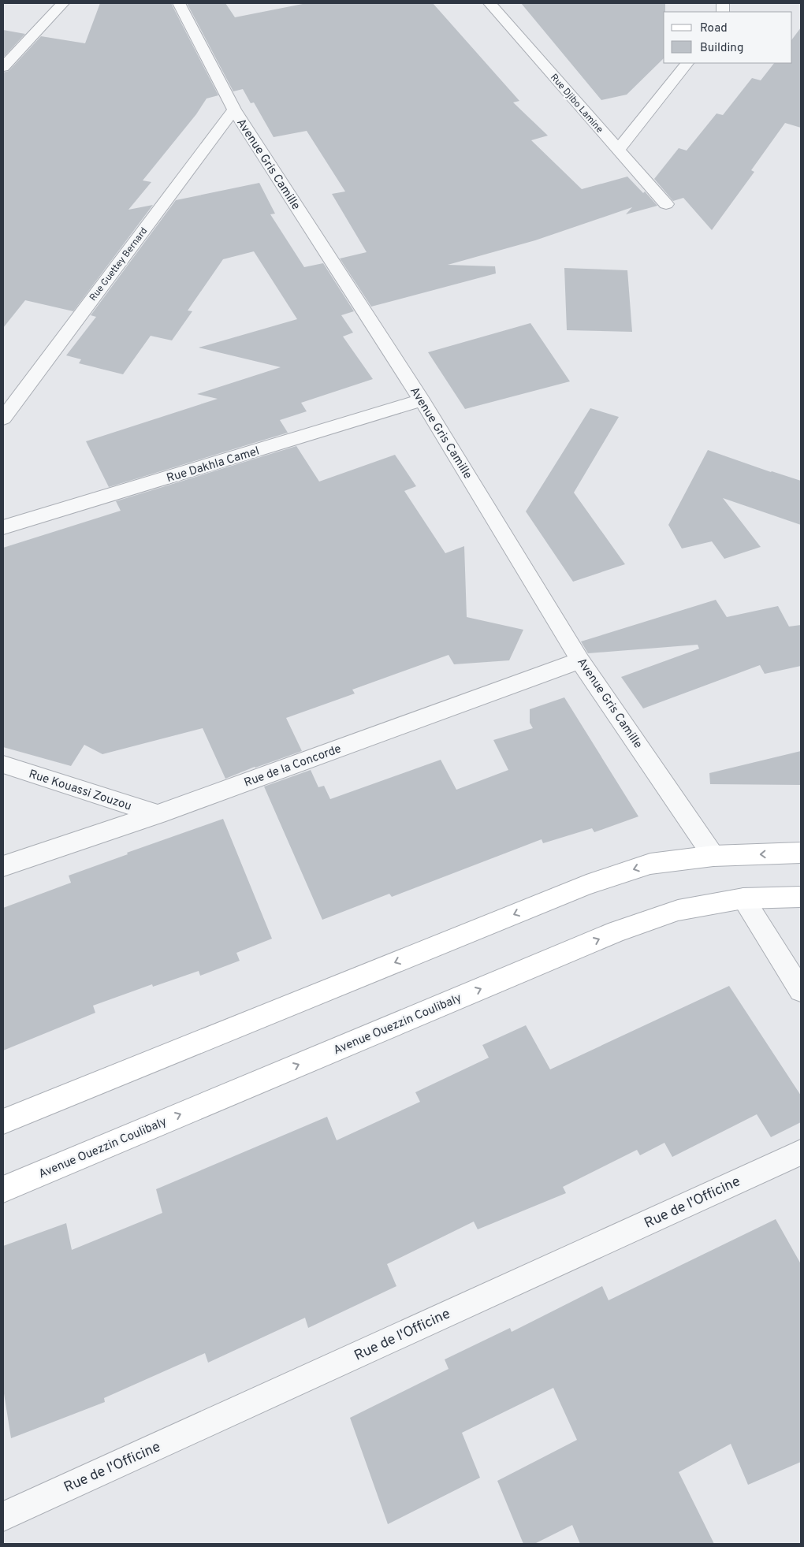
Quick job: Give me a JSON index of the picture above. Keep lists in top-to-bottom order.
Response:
{
  "streets": {
    "street": [
      "Rue Djibo Lamine",
      "Avenue Gris Camille",
      "Rue Guettey Bernard",
      "Rue Dakhla Camel",
      "Rue de la Concorde",
      "Rue Kouassi Zouzou",
      "Avenue Ouezzin Coulibaly",
      "Rue de l'Officine"
    ]
  },
  "crossings": [
    ["Avenue Gris Camille", "Rue Guettey Bernard"],
    ["Avenue Gris Camille", "Rue Dakhla Camel"],
    ["Avenue Gris Camille", "Rue de la Concorde"],
    ["Rue de la Concorde", "Rue Kouassi Zouzou"]
  ],
  "legend": ["Road", "Building"]
}
